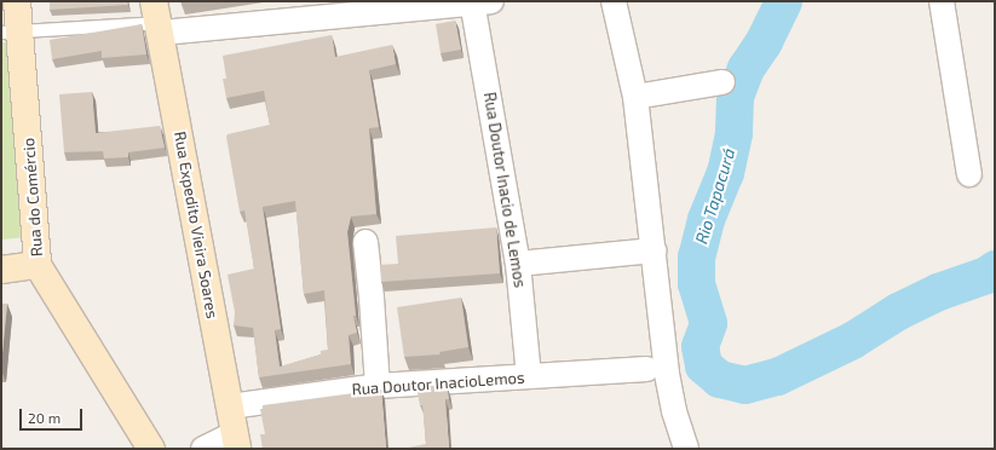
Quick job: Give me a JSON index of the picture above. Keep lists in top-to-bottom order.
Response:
{
  "streets": {
    "main road": ["Rua do Comércio", "Rua Expedito Vieira Soares"],
    "street": ["Rua Doutor Inacio de Lemos", "Rua Doutor InacioLemos"]
  },
  "crossings": [
    ["Rua Doutor Inacio de Lemos", "Rua Expedito Vieira Soares"],
    ["Rua Doutor Inacio de Lemos", "Rua Doutor InacioLemos"],
    ["Rua Expedito Vieira Soares", "Rua Doutor InacioLemos"]
  ],
  "water": ["Rio Tapacurá"],
  "scale_bar": "20 m"
}
